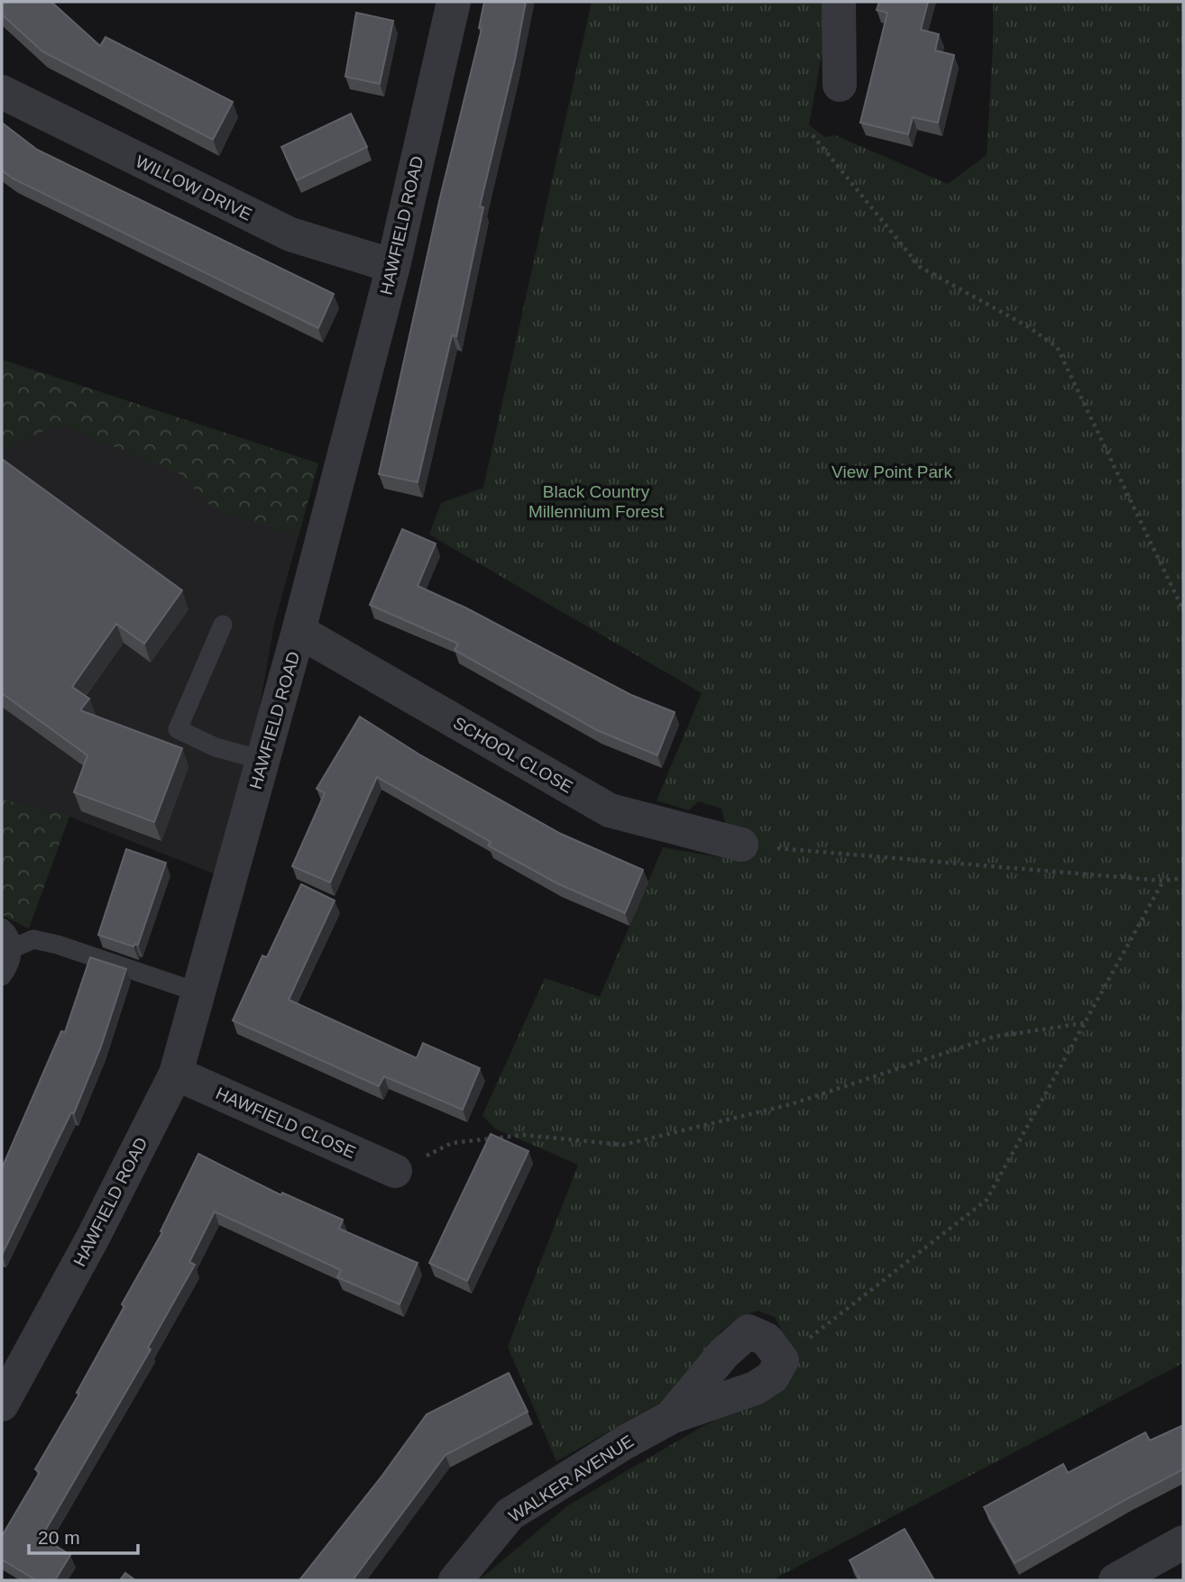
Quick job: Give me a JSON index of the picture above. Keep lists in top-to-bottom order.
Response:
{
  "streets": {
    "street": [
      "WILLOW DRIVE",
      "HAWFIELD ROAD",
      "SCHOOL CLOSE",
      "HAWFIELD CLOSE",
      "WALKER AVENUE"
    ]
  },
  "crossings": [
    ["WILLOW DRIVE", "HAWFIELD ROAD"],
    ["HAWFIELD ROAD", "SCHOOL CLOSE"],
    ["HAWFIELD ROAD", "HAWFIELD CLOSE"]
  ],
  "parks": ["View Point Park", "Black Country Millennium Forest"],
  "scale_bar": "20 m"
}
